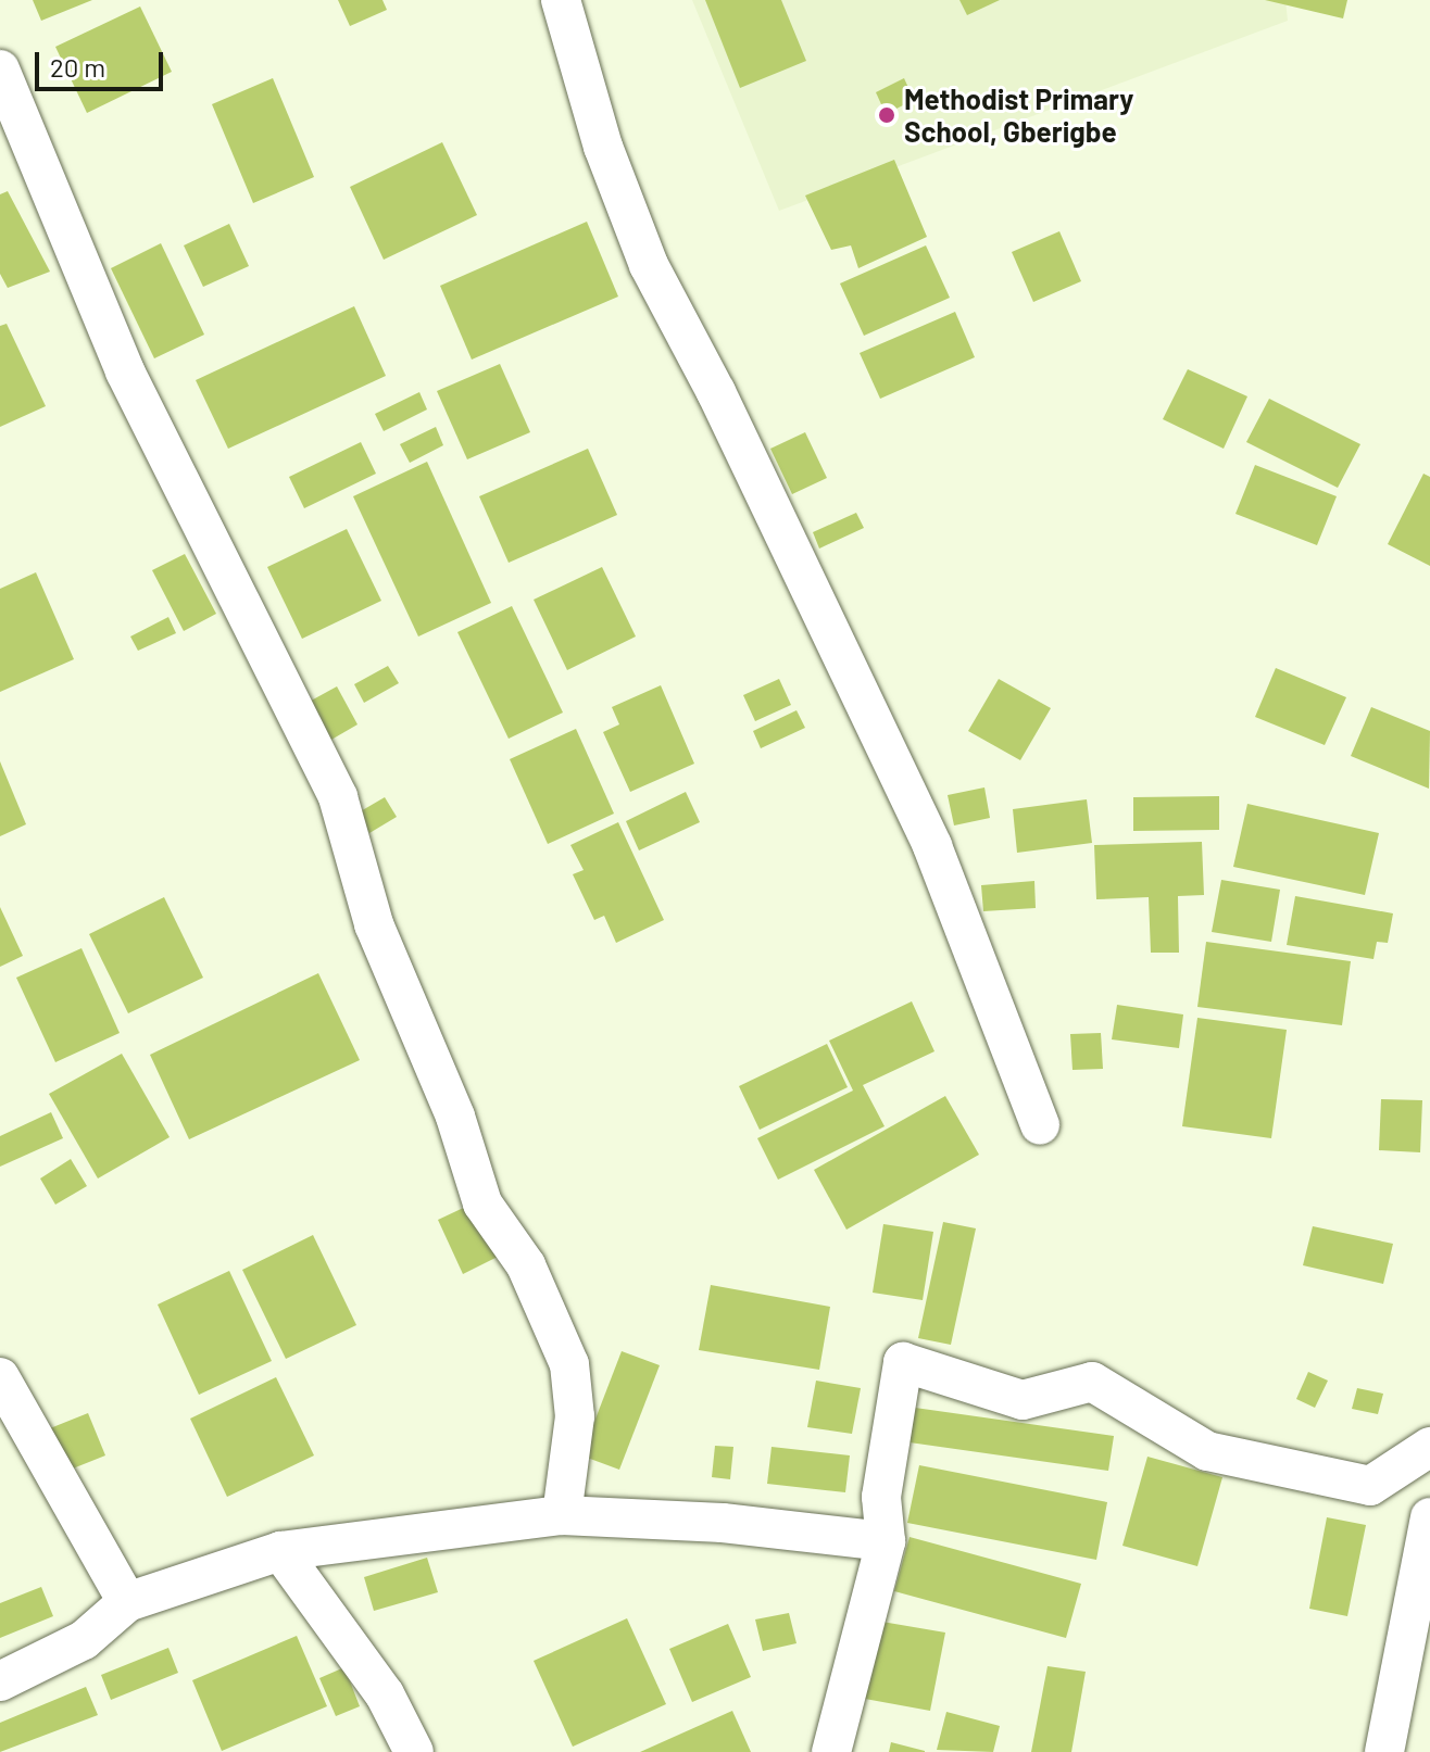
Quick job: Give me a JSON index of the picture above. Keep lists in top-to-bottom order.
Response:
{
  "places": ["Methodist Primary School, Gberigbe"],
  "scale_bar": "20 m"
}
